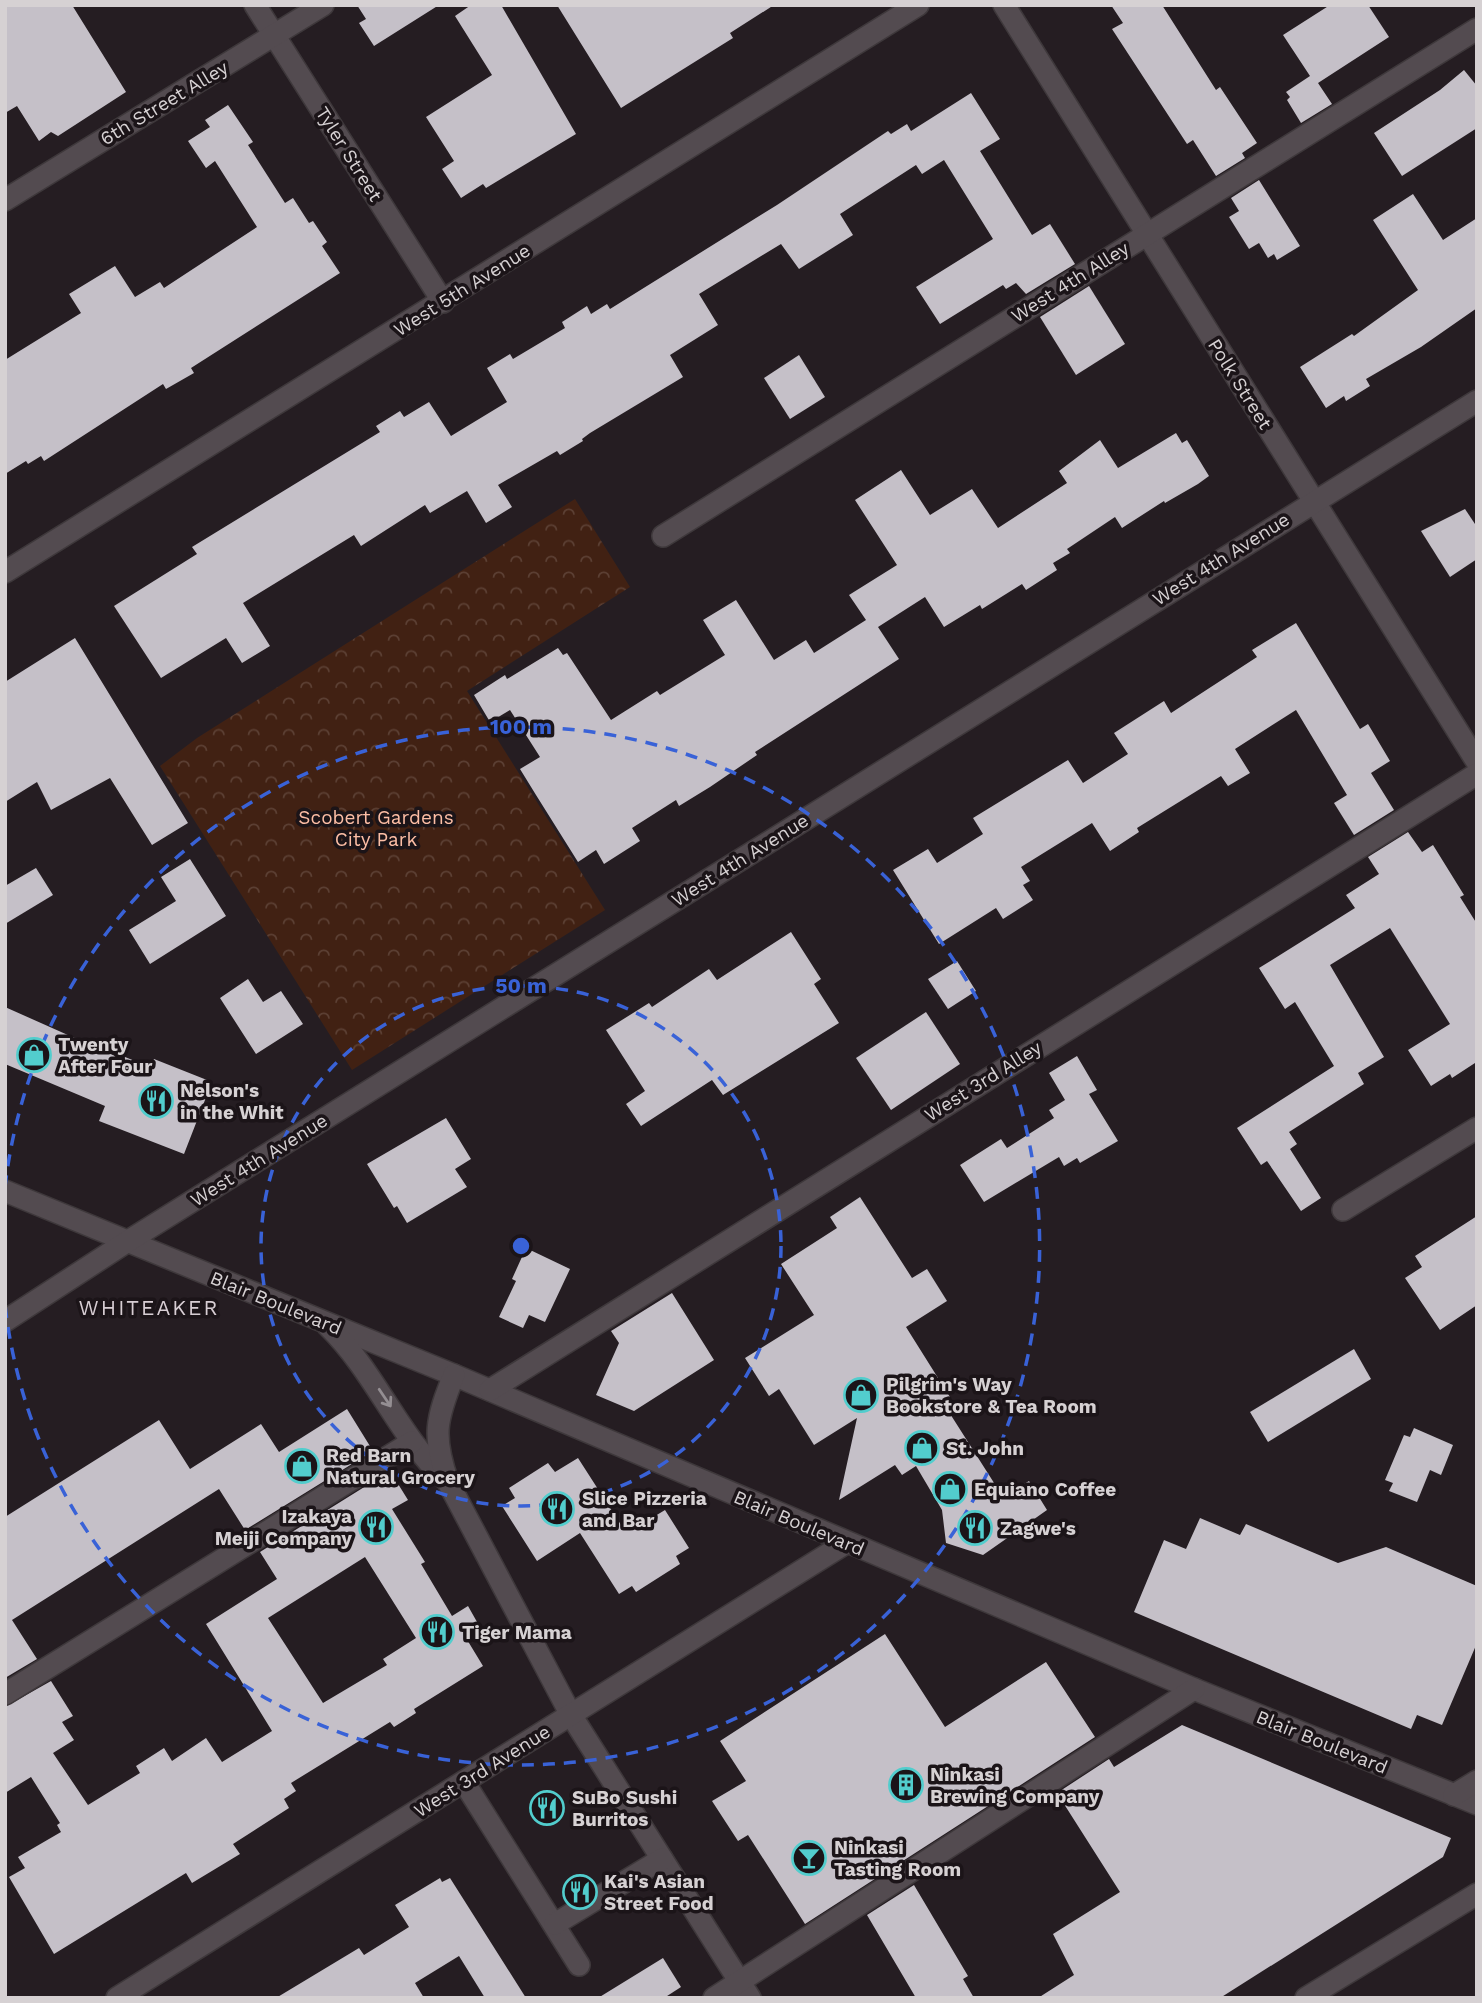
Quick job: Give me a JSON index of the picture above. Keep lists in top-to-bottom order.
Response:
{
  "streets": {
    "street": [
      "6th Street Alley",
      "Tyler Street",
      "West 4th Alley",
      "West 5th Avenue",
      "Polk Street",
      "West 4th Avenue",
      "West 3rd Alley",
      "Blair Boulevard",
      "West 3rd Avenue"
    ]
  },
  "crossings": [
    ["6th Street Alley", "Tyler Street"],
    ["Tyler Street", "West 5th Avenue"],
    ["West 4th Alley", "Polk Street"],
    ["Polk Street", "West 4th Avenue"],
    ["West 4th Avenue", "Blair Boulevard"],
    ["West 3rd Alley", "Blair Boulevard"],
    ["Blair Boulevard", "West 3rd Avenue"]
  ],
  "districts": ["WHITEAKER"],
  "parks": ["Scobert Gardens City Park"],
  "places": {
    "shop": [
      "Twenty After Four",
      "Pilgrim's Way Bookstore & Tea Room",
      "St. John",
      "Red Barn Natural Grocery",
      "Equiano Coffee"
    ],
    "restaurant": [
      "Nelson's in the Whit",
      "Slice Pizzeria and Bar",
      "Izakaya Meiji Company",
      "Zagwe's",
      "Tiger Mama",
      "SuBo Sushi Burritos",
      "Kai's Asian Street Food"
    ],
    "building": ["Ninkasi Brewing Company"],
    "bar": ["Ninkasi Tasting Room"]
  },
  "rings": ["100 m", "50 m"]
}
